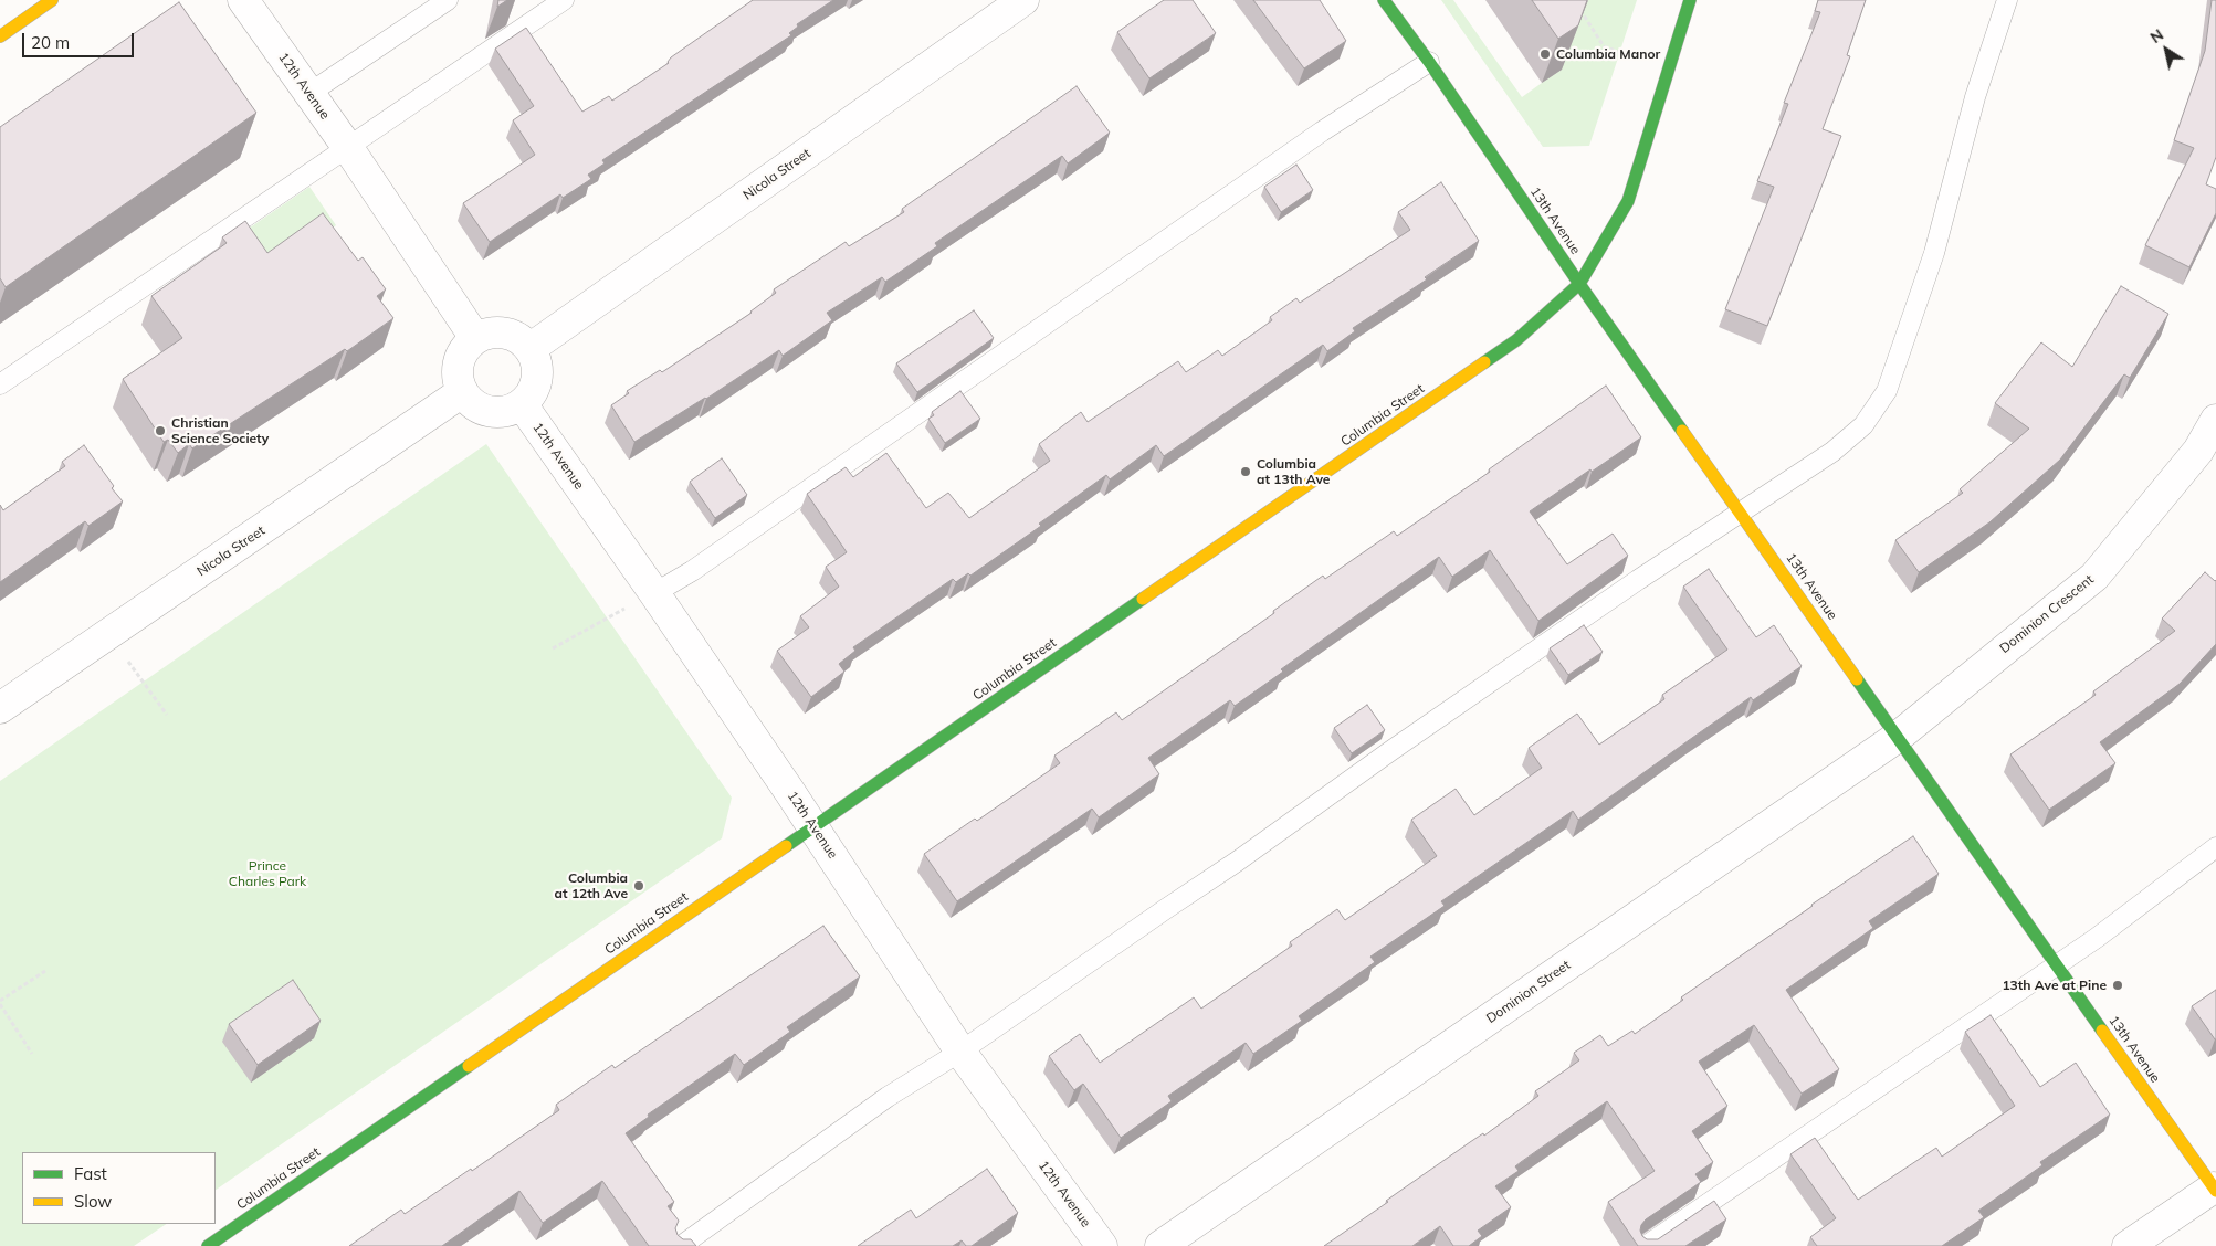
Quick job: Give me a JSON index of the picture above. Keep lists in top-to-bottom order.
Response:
{
  "streets": {
    "main road": ["13th Avenue", "Columbia Street"],
    "street": [
      "12th Avenue",
      "Nicola Street",
      "Dominion Crescent",
      "Dominion Street"
    ]
  },
  "crossings": [
    ["12th Avenue", "Nicola Street"],
    ["12th Avenue", "Columbia Street"],
    ["13th Avenue", "Columbia Street"],
    ["13th Avenue", "Dominion Crescent"],
    ["13th Avenue", "Dominion Street"],
    ["Dominion Crescent", "Dominion Street"]
  ],
  "parks": ["Prince Charles Park"],
  "places": [
    "Columbia Manor",
    "Christian Science Society",
    "Columbia at 13th Ave",
    "Columbia at 12th Ave",
    "13th Ave at Pine"
  ],
  "legend": ["Fast", "Slow"],
  "scale_bar": "20 m",
  "north": "top left"
}
